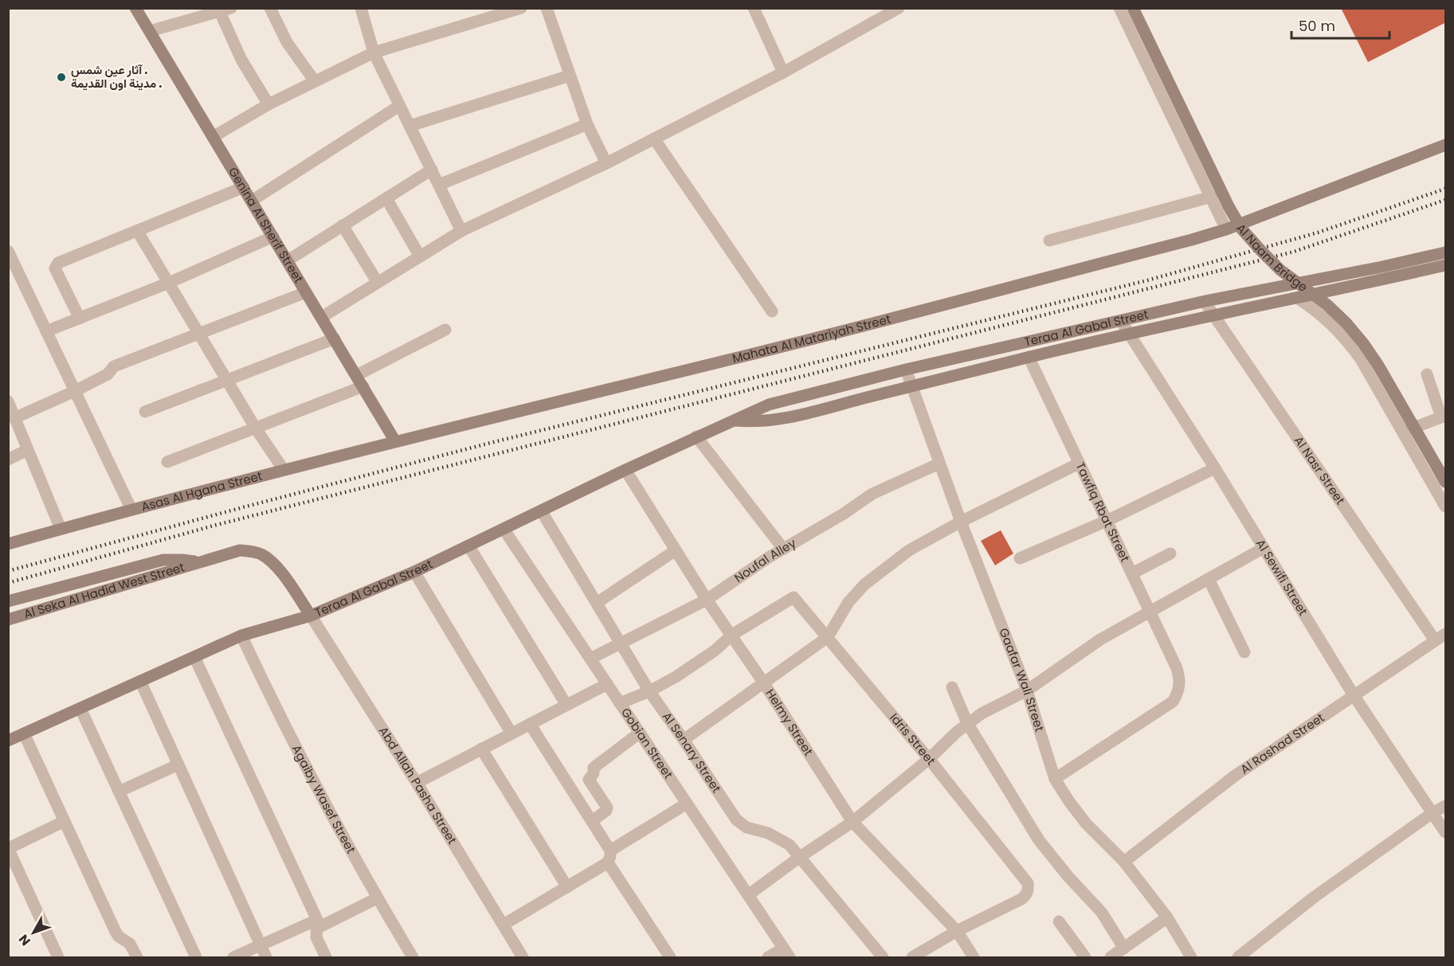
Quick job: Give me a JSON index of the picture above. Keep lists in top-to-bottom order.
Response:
{
  "streets": {
    "street": [
      "Genina Al Sherif Street",
      "Al Naam Bridge",
      "Teraa Al Gabal Street",
      "Mahata Al Matariyah Street",
      "Al Nasr Street",
      "Asas Al Hgana Street",
      "Tawfiq Rbat Street",
      "Noufal Alley",
      "Al Sewifi Street",
      "Al Seka Al Hadid West Street",
      "Gaafar Wali Street",
      "Helmy Street",
      "Idris Street",
      "Gobian Street",
      "Al Rashad Street",
      "Al Senary Street",
      "Abd Allah Pasha Street",
      "Agaiby Wasef Street"
    ]
  },
  "crossings": [
    ["Genina Al Sherif Street", "Mahata Al Matariyah Street"],
    ["Genina Al Sherif Street", "Asas Al Hgana Street"],
    ["Teraa Al Gabal Street", "Al Nasr Street"],
    ["Teraa Al Gabal Street", "Tawfiq Rbat Street"],
    ["Teraa Al Gabal Street", "Al Sewifi Street"],
    ["Teraa Al Gabal Street", "Al Seka Al Hadid West Street"],
    ["Teraa Al Gabal Street", "Gaafar Wali Street"],
    ["Teraa Al Gabal Street", "Helmy Street"],
    ["Teraa Al Gabal Street", "Gobian Street"],
    ["Teraa Al Gabal Street", "Al Senary Street"],
    ["Teraa Al Gabal Street", "Abd Allah Pasha Street"],
    ["Teraa Al Gabal Street", "Agaiby Wasef Street"],
    ["Mahata Al Matariyah Street", "Asas Al Hgana Street"],
    ["Al Nasr Street", "Al Rashad Street"],
    ["Tawfiq Rbat Street", "Gaafar Wali Street"],
    ["Noufal Alley", "Gaafar Wali Street"],
    ["Noufal Alley", "Helmy Street"],
    ["Noufal Alley", "Gobian Street"],
    ["Noufal Alley", "Al Senary Street"],
    ["Al Sewifi Street", "Al Rashad Street"],
    ["Al Seka Al Hadid West Street", "Abd Allah Pasha Street"],
    ["Gaafar Wali Street", "Al Rashad Street"],
    ["Helmy Street", "Idris Street"]
  ],
  "places": ["آثار عين شمس . مدينة اون القديمة ."],
  "scale_bar": "50 m",
  "north": "bottom left"
}
